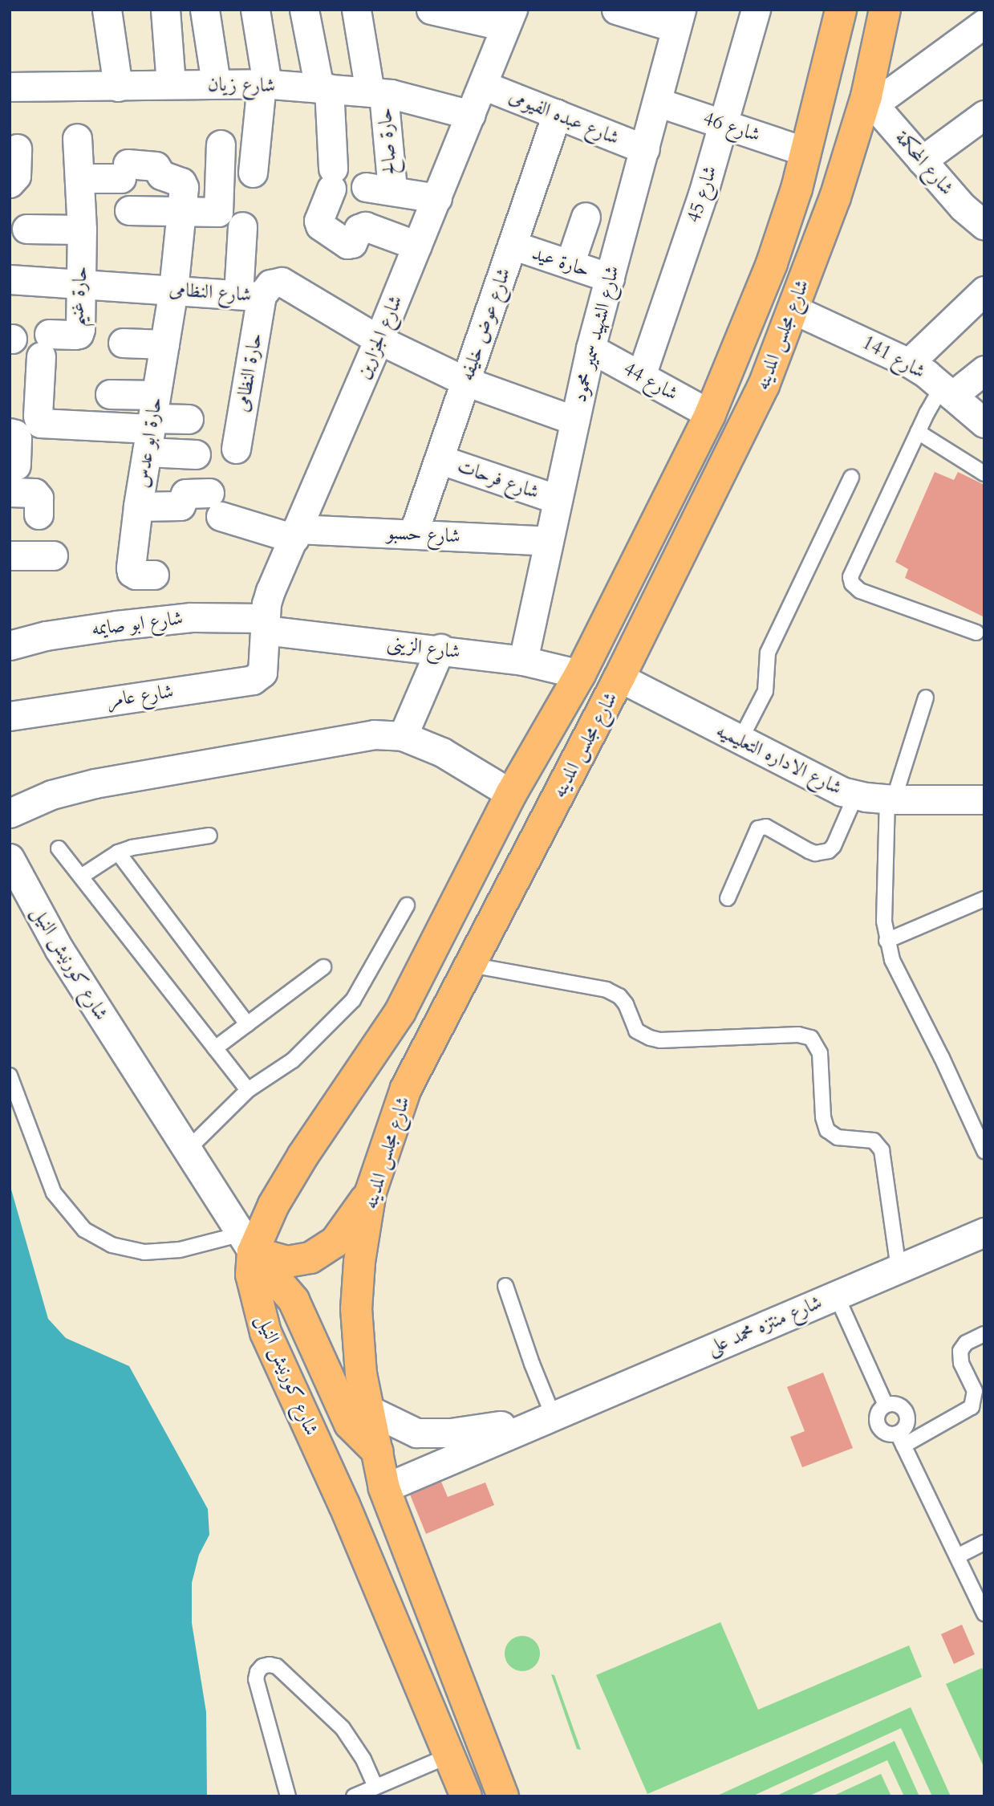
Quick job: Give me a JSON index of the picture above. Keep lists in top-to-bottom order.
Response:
{
  "streets": {
    "highway": ["شارع مجلس المدينه", "شارع كورنيش النيل"],
    "street": [
      "شارع زيان",
      "شارع عبده الفيومى",
      "شارع 46",
      "حارة صالح",
      "شارع المحكمة",
      "شارع 45",
      "حارة عيد",
      "شارع النظامى",
      "حارة غنيم",
      "شارع عوض خليفه",
      "شارع الشهيد سمير محمود",
      "شارع الجزارين",
      "شارع 141",
      "حارة النظامى",
      "شارع 44",
      "حارة ابو عدس",
      "شارع فرحات",
      "شارع حسبو",
      "شارع ابو صايمه",
      "شارع الزينى",
      "شارع عامر",
      "شارع الاداره التعليميه",
      "شارع منتزه محمد على"
    ]
  },
  "crossings": [
    ["شارع زيان", "حارة صالح"],
    ["شارع زيان", "شارع الجزارين"],
    ["شارع عبده الفيومى", "شارع عوض خليفه"],
    ["شارع عبده الفيومى", "شارع الشهيد سمير محمود"],
    ["شارع عبده الفيومى", "شارع الجزارين"],
    ["شارع 46", "شارع 45"],
    ["شارع 46", "شارع الشهيد سمير محمود"],
    ["شارع 46", "شارع مجلس المدينه"],
    ["حارة صالح", "شارع الجزارين"],
    ["شارع المحكمة", "شارع مجلس المدينه"],
    ["شارع 45", "شارع 44"],
    ["حارة عيد", "شارع عوض خليفه"],
    ["حارة عيد", "شارع الشهيد سمير محمود"],
    ["شارع النظامى", "حارة غنيم"],
    ["شارع النظامى", "شارع عوض خليفه"],
    ["شارع النظامى", "شارع الشهيد سمير محمود"],
    ["شارع النظامى", "شارع الجزارين"],
    ["شارع النظامى", "حارة النظامى"],
    ["شارع النظامى", "حارة ابو عدس"],
    ["حارة غنيم", "حارة ابو عدس"],
    ["شارع عوض خليفه", "شارع فرحات"],
    ["شارع عوض خليفه", "شارع حسبو"],
    ["شارع الشهيد سمير محمود", "شارع 44"],
    ["شارع الشهيد سمير محمود", "شارع فرحات"],
    ["شارع الشهيد سمير محمود", "شارع حسبو"],
    ["شارع الشهيد سمير محمود", "شارع الزينى"],
    ["شارع مجلس المدينه", "شارع 141"],
    ["شارع مجلس المدينه", "شارع 44"],
    ["شارع مجلس المدينه", "شارع الزينى"],
    ["شارع مجلس المدينه", "شارع الاداره التعليميه"],
    ["شارع مجلس المدينه", "شارع كورنيش النيل"],
    ["شارع مجلس المدينه", "شارع منتزه محمد على"],
    ["شارع الجزارين", "شارع حسبو"],
    ["شارع الجزارين", "شارع ابو صايمه"],
    ["شارع الجزارين", "شارع الزينى"],
    ["شارع الجزارين", "شارع عامر"],
    ["حارة ابو عدس", "شارع حسبو"],
    ["شارع ابو صايمه", "شارع الزينى"]
  ]
}
